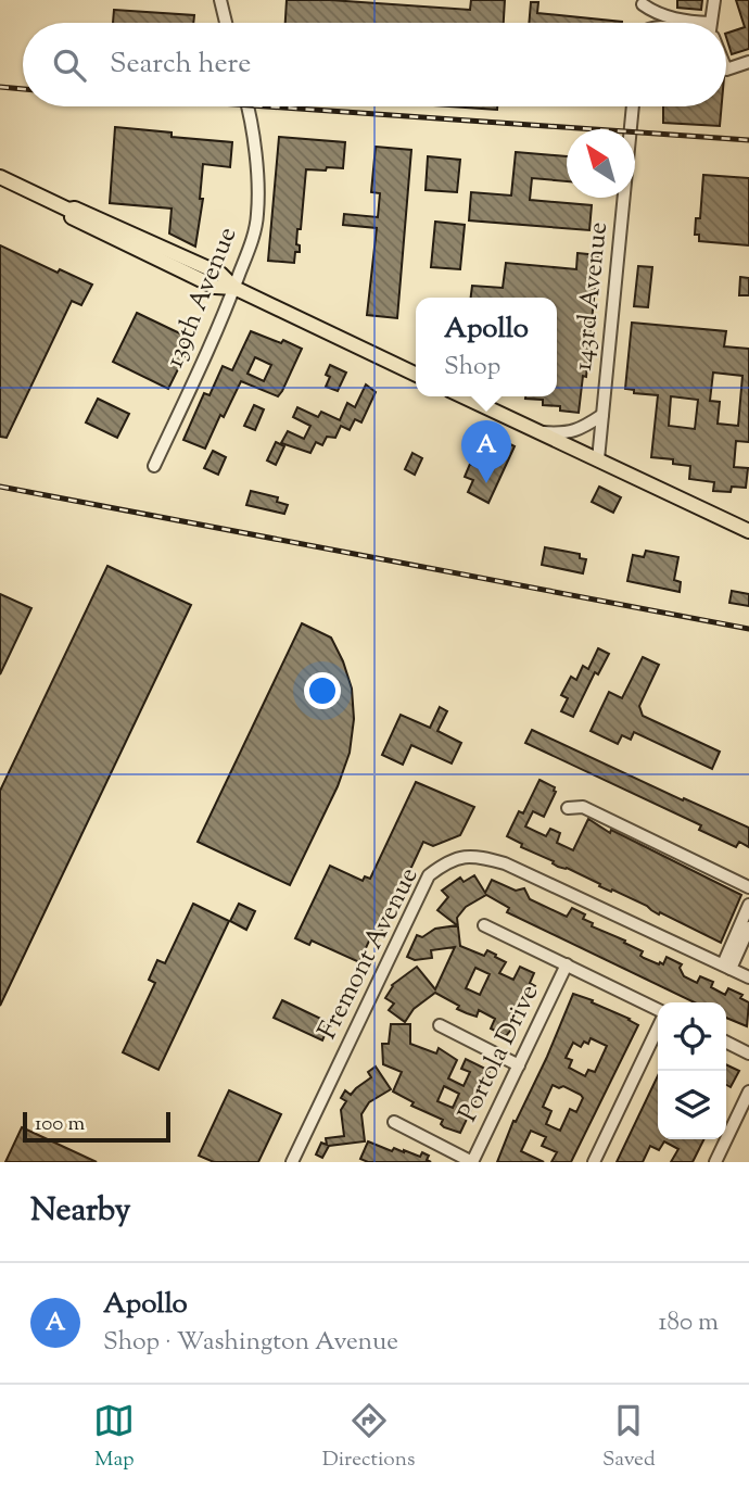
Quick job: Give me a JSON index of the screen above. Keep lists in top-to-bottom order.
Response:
{
  "streets": {
    "street": [
      "143rd Avenue",
      "139th Avenue",
      "Fremont Avenue",
      "Portola Drive"
    ]
  },
  "scale_bar": "100 m",
  "north": "top left",
  "page": {
    "search": "Search here",
    "popup": ["Apollo", "Shop"],
    "pins": "A",
    "scale": "100 m",
    "heading": "Nearby",
    "list": [
      {
        "mark": "A",
        "name": "Apollo",
        "note": "Shop · Washington Avenue",
        "value": "180 m"
      }
    ],
    "nav": ["Map", "Directions", "Saved"]
  }
}
